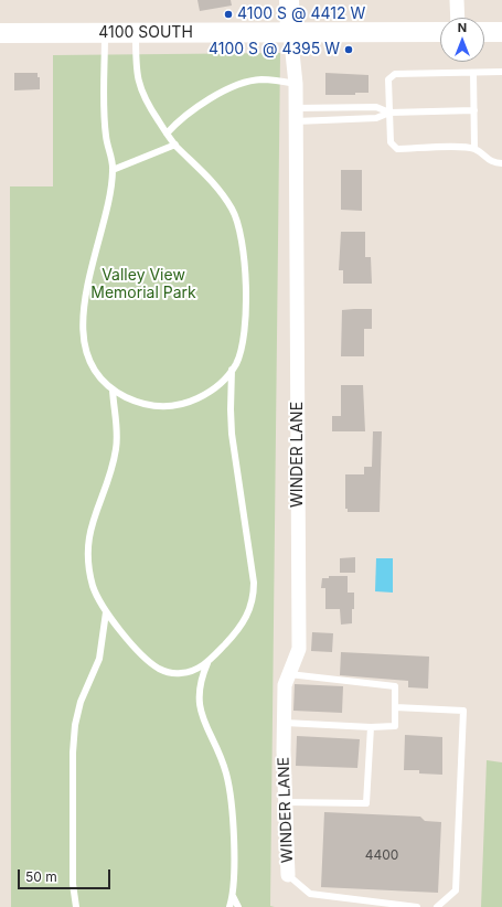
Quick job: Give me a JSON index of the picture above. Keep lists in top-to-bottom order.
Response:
{
  "streets": {
    "main road": ["4100 SOUTH"],
    "street": ["WINDER LANE"]
  },
  "crossings": [
    ["4100 SOUTH", "WINDER LANE"]
  ],
  "parks": ["Valley View Memorial Park"],
  "places": ["4100 S @ 4412 W", "4100 S @ 4395 W"],
  "house_numbers": ["4400"],
  "scale_bar": "50 m",
  "north": "top"
}
